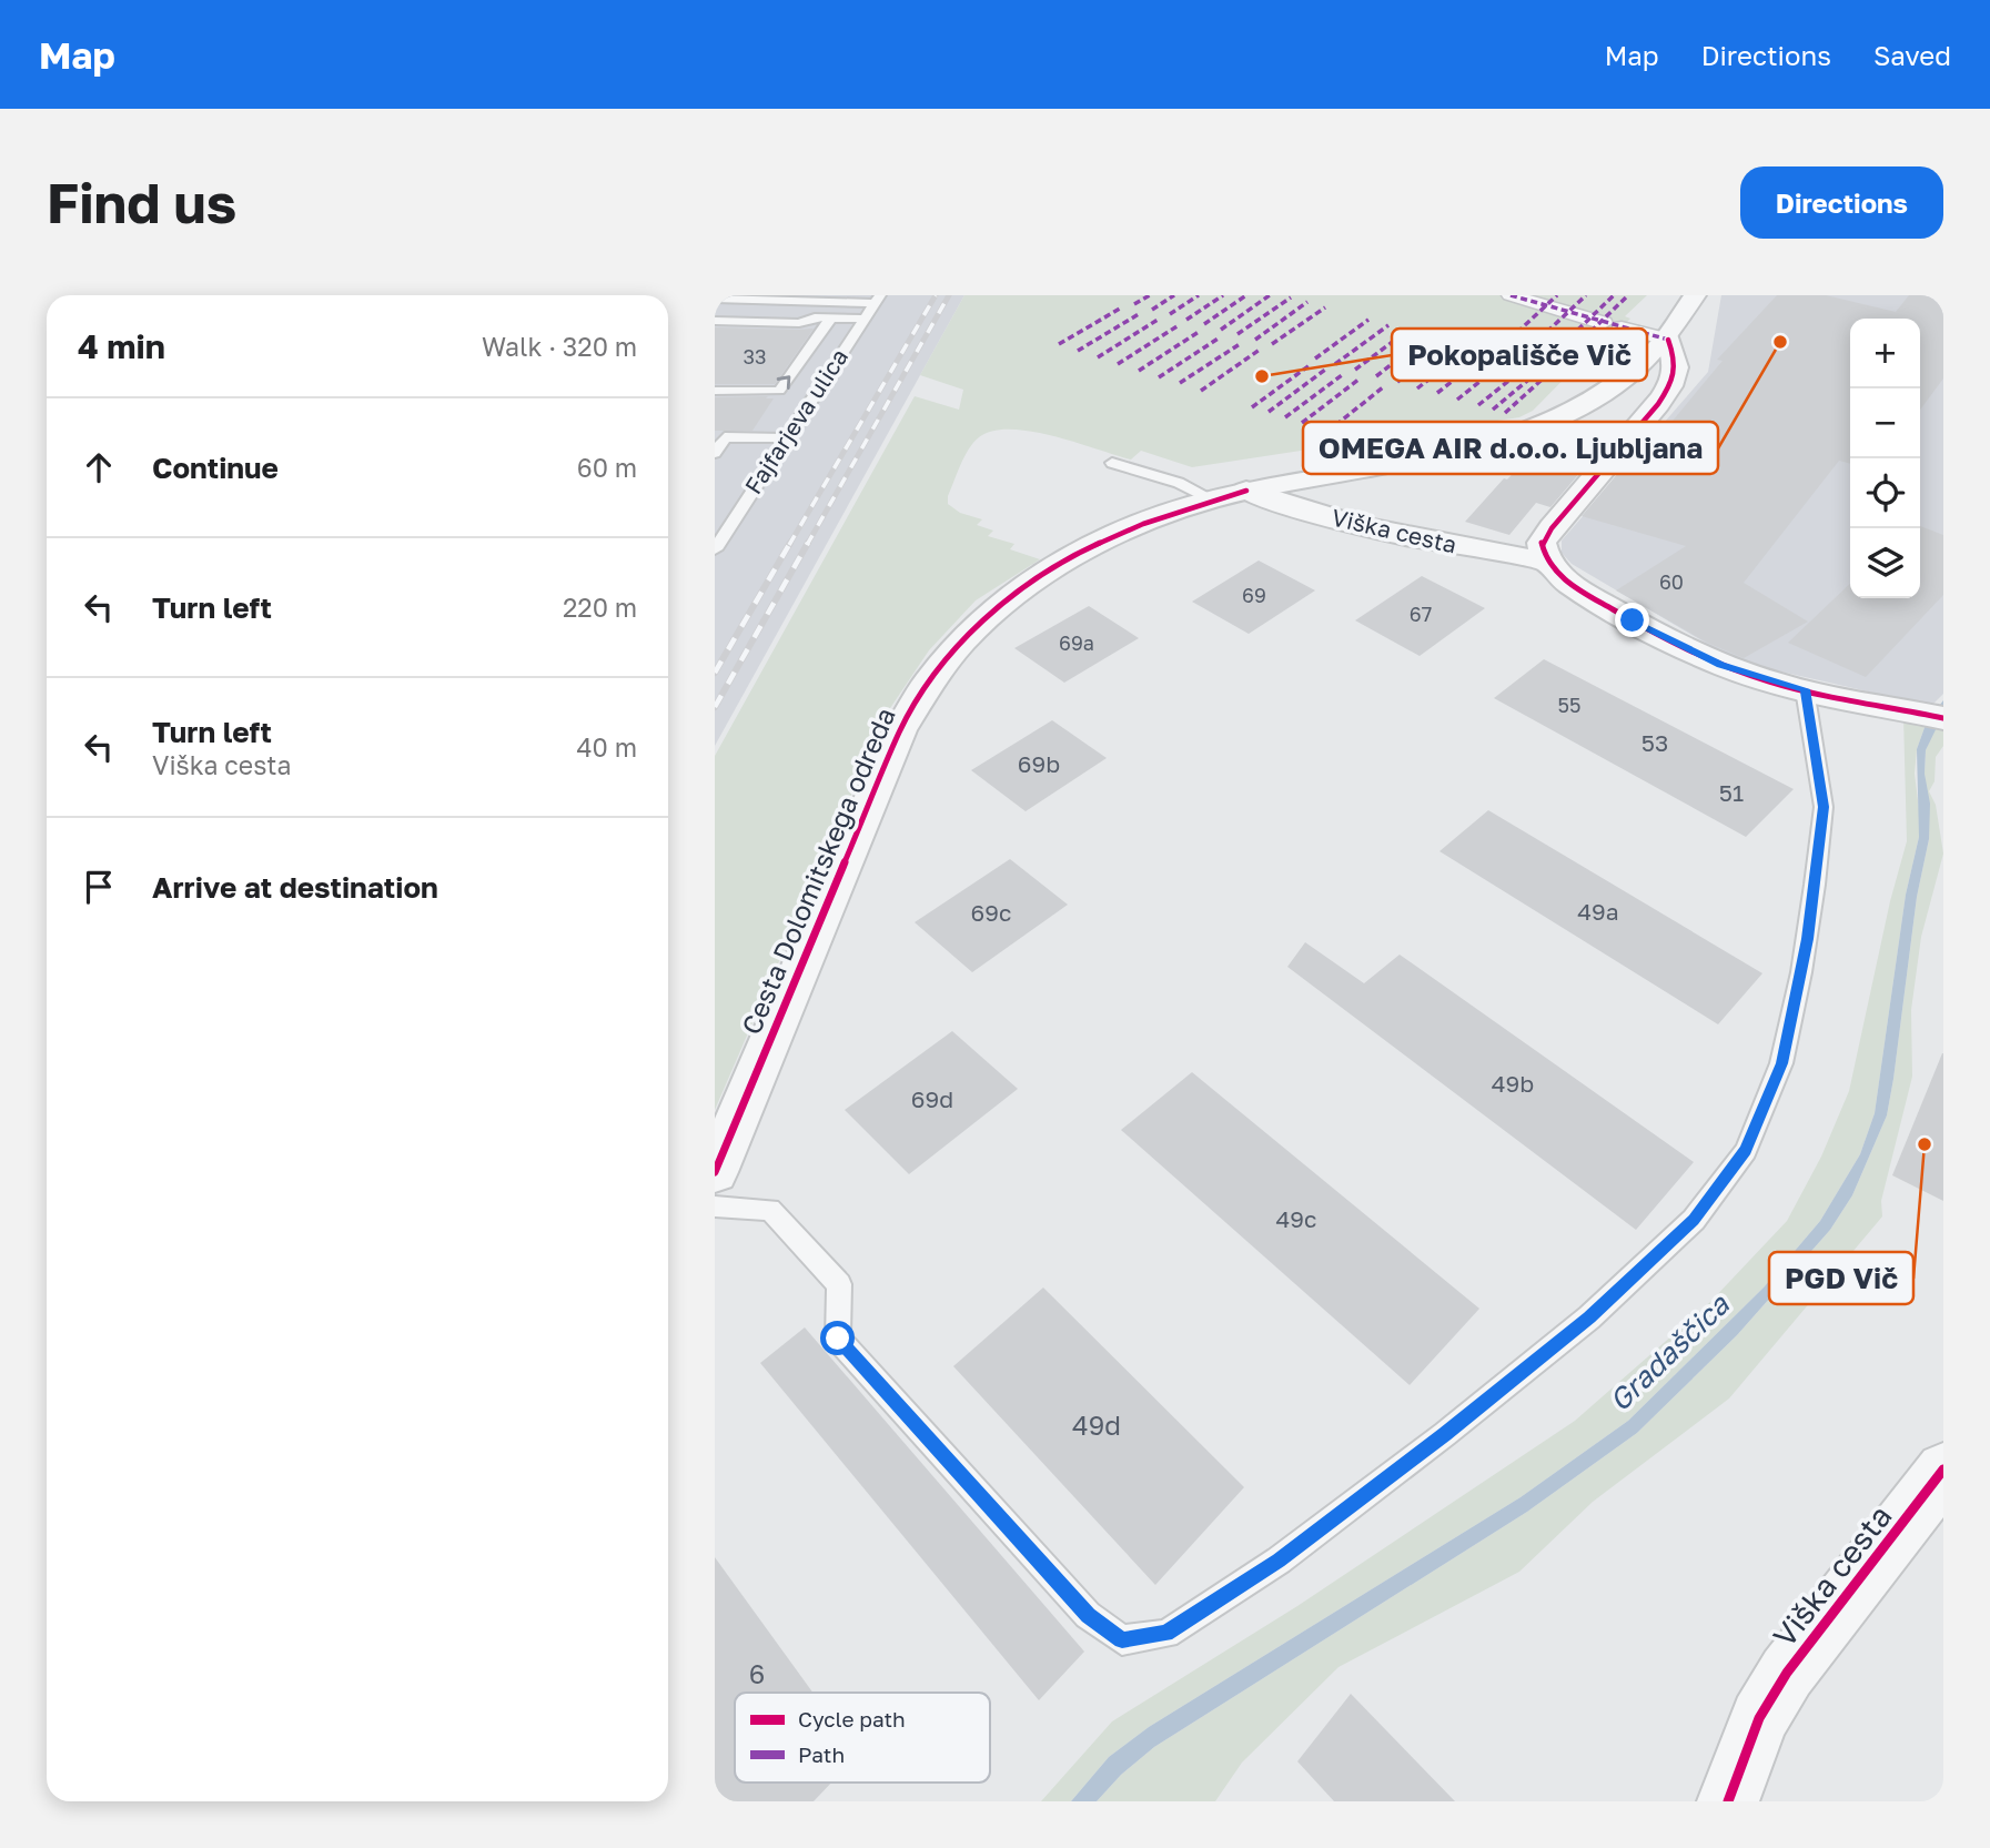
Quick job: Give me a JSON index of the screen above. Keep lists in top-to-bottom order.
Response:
{
  "streets": {
    "street": ["Viška cesta", "Cesta Dolomitskega odreda"],
    "lane": ["Fajfarjeva ulica"]
  },
  "crossings": [
    ["Viška cesta", "Cesta Dolomitskega odreda"]
  ],
  "water": ["Gradaščica"],
  "places": ["OMEGA AIR d.o.o. Ljubljana", "Pokopališče Vič", "PGD Vič"],
  "house_numbers": [
    "33",
    "60",
    "69",
    "67",
    "69a",
    "55",
    "53",
    "69b",
    "51",
    "49a",
    "69c",
    "49b",
    "69d",
    "49c",
    "49d",
    "6"
  ],
  "legend": ["Cycle path", "Path"],
  "page": {
    "header": "Map",
    "nav": ["Map", "Directions", "Saved"],
    "buttons": "Directions",
    "title": "Find us",
    "heading": ["4 min", "Walk · 320 m"],
    "map_buttons": ["+", "−"],
    "list": [
      ["Continue", "60 m"],
      ["Turn left", "220 m"],
      ["Turn left", "Viška cesta", "40 m"],
      "Arrive at destination"
    ]
  }
}
